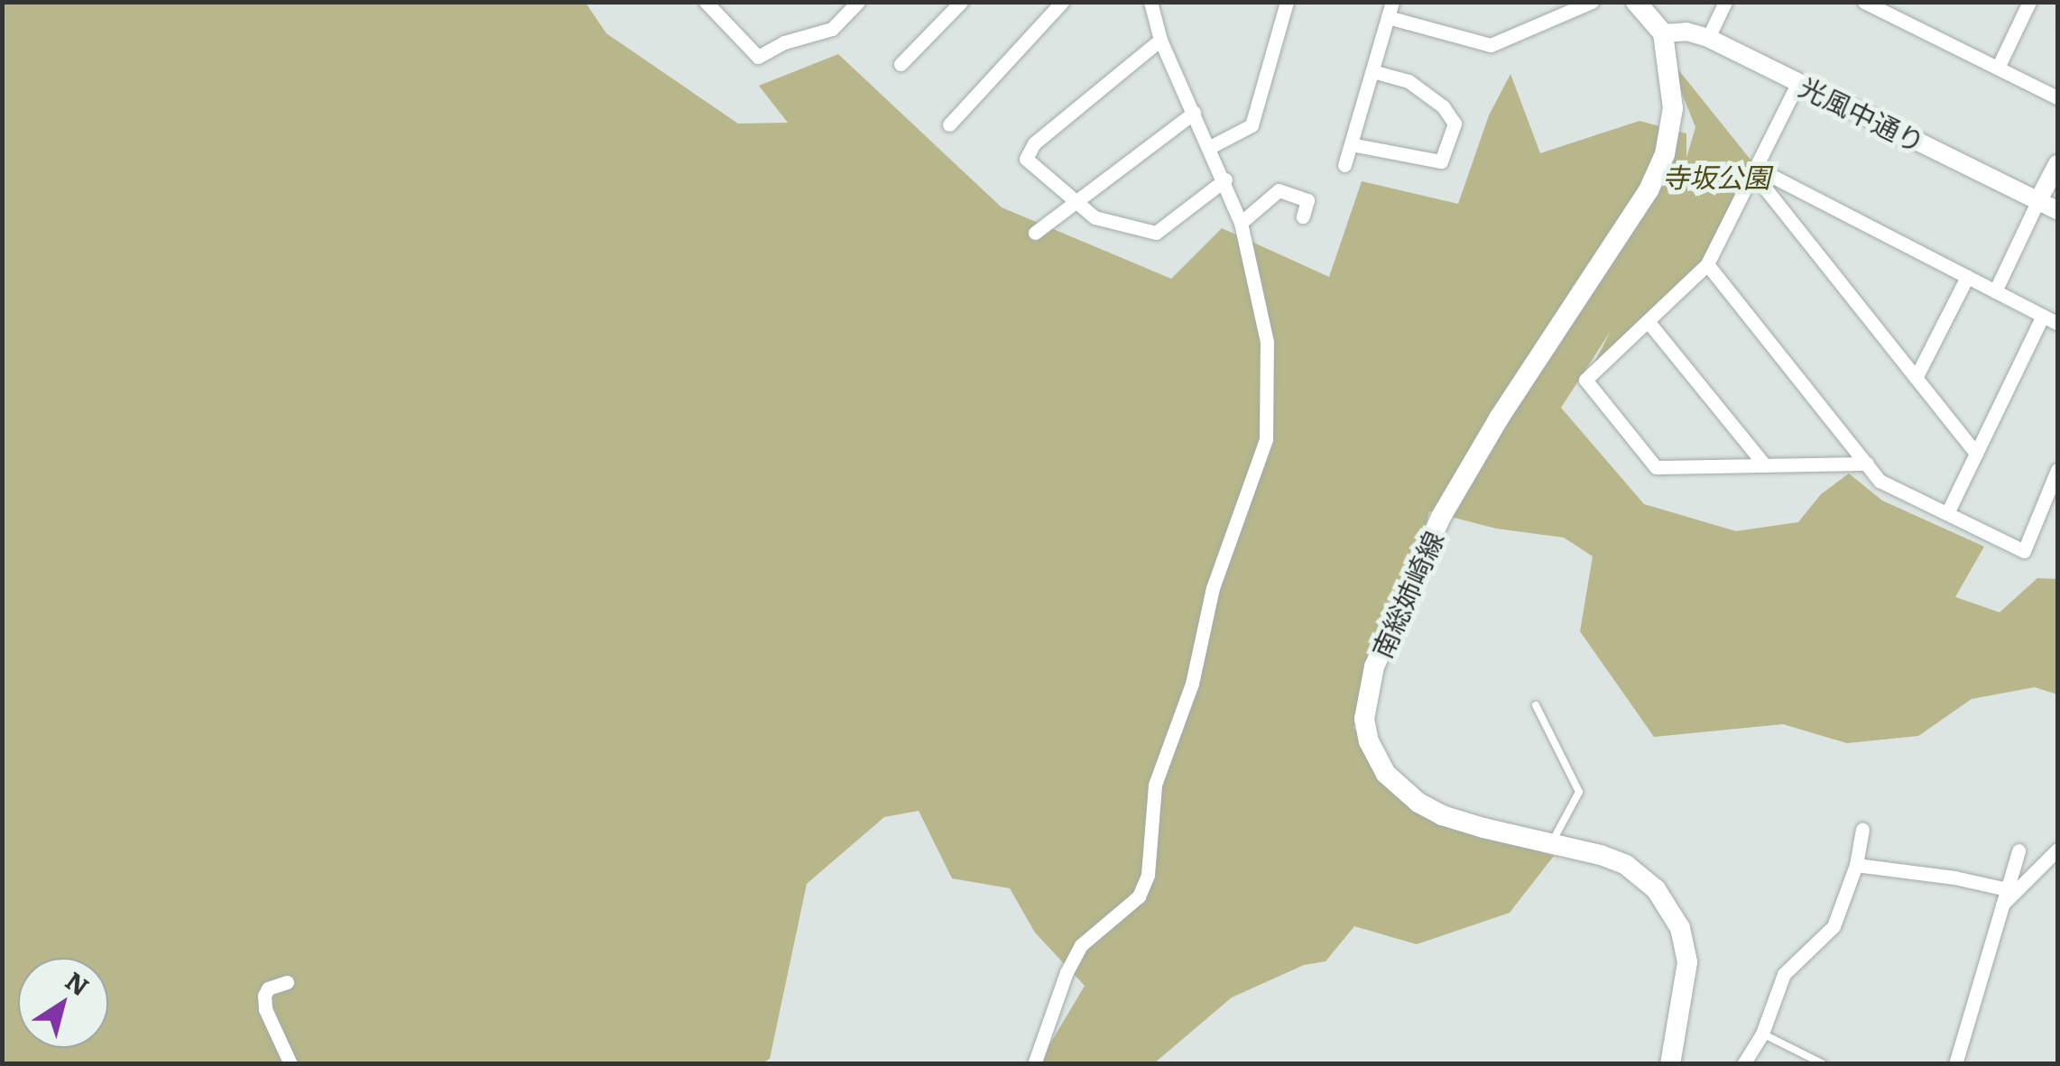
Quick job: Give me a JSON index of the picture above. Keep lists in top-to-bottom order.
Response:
{
  "streets": {
    "main road": ["南総姉崎線"],
    "street": ["光風中通り"]
  },
  "crossings": [
    ["光風中通り", "南総姉崎線"]
  ],
  "parks": ["寺坂公園"],
  "north": "top right"
}
